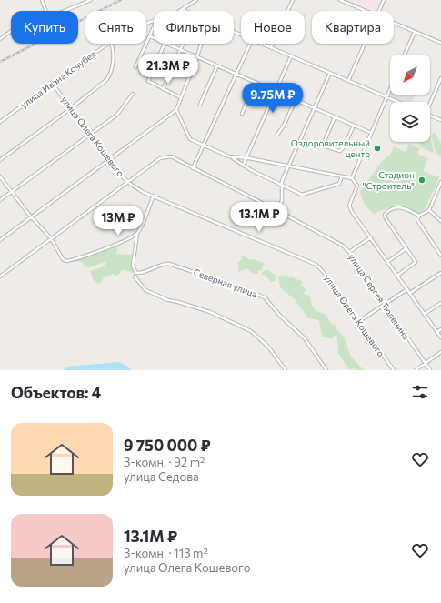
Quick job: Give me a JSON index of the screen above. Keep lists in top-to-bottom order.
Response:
{
  "streets": {
    "street": [
      "улица Ивана Кочубея",
      "улица Олега Кошевого",
      "Северная улица",
      "улица Сергея Тюленина"
    ]
  },
  "crossings": [
    ["улица Ивана Кочубея", "улица Олега Кошевого"],
    ["улица Олега Кошевого", "улица Сергея Тюленина"]
  ],
  "places": ["Оздоровительный центр", "Стадион \"Строитель\""],
  "north": "bottom left",
  "page": {
    "chip": [
      "Купить",
      "Снять",
      "Фильтры",
      "Новое",
      "Квартира"
    ],
    "price": [
      "21.3M ₽",
      "9.75M ₽",
      "13.1M ₽",
      "13M ₽"
    ],
    "heading": "Объектов: 4",
    "list": [
      {
        "name": "9 750 000 ₽",
        "note": "3-комн. · 92 m² · улица Седова"
      },
      {
        "name": "13.1M ₽",
        "note": "3-комн. · 113 m² · улица Олега Кошевого"
      }
    ]
  }
}
